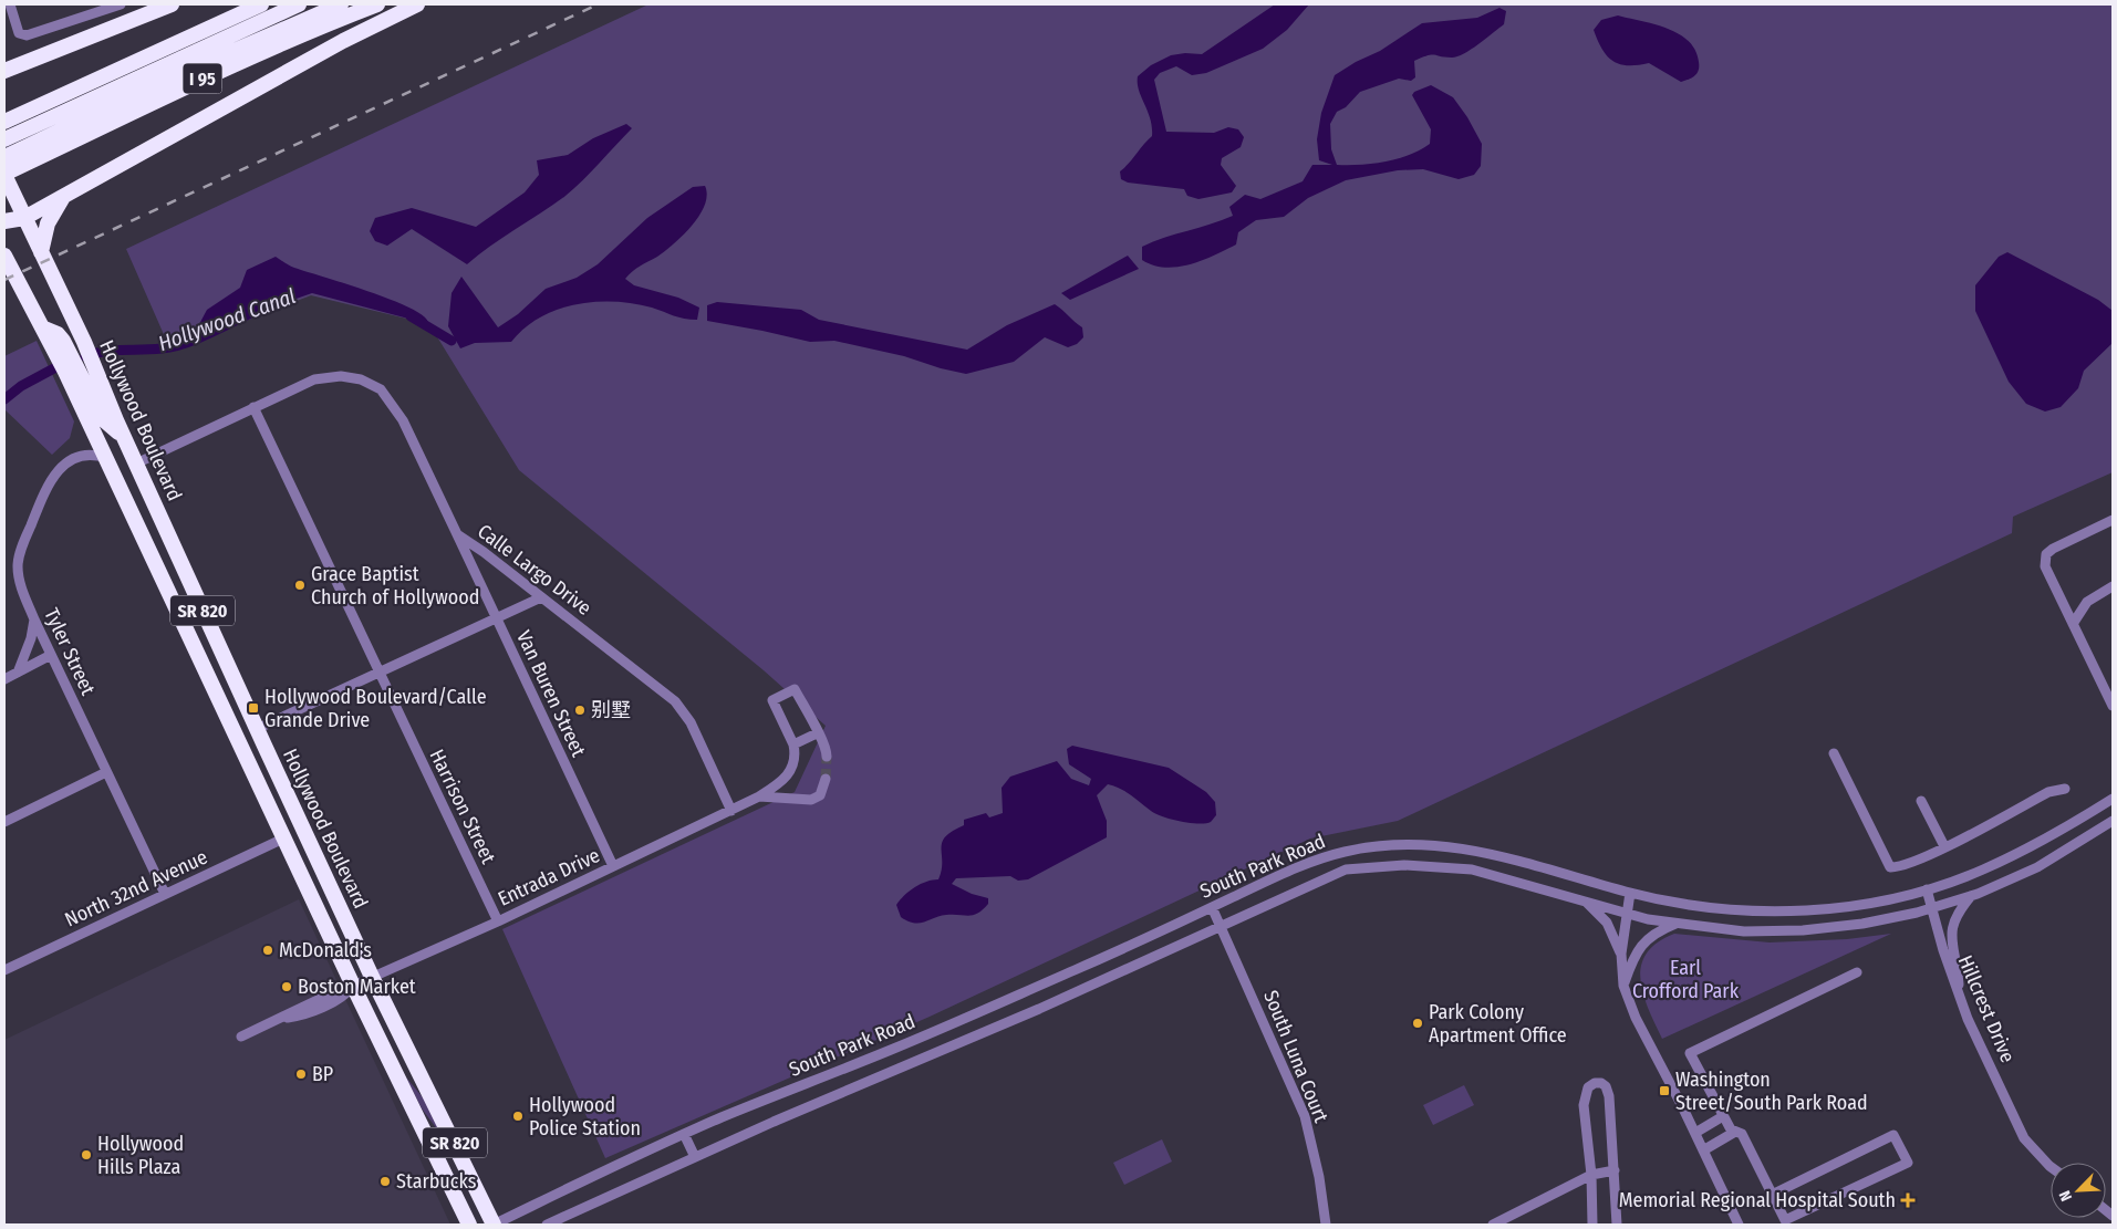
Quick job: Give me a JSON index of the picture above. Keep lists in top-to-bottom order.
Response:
{
  "streets": {
    "highway": ["I 95", "Hollywood Boulevard", "SR 820"],
    "street": [
      "Calle Largo Drive",
      "Tyler Street",
      "Van Buren Street",
      "Harrison Street",
      "South Park Road",
      "Entrada Drive",
      "North 32nd Avenue",
      "Hillcrest Drive",
      "South Luna Court"
    ]
  },
  "crossings": [
    ["I 95", "Hollywood Boulevard"],
    ["Hollywood Boulevard", "Calle Largo Drive"],
    ["Hollywood Boulevard", "South Park Road"],
    ["Hollywood Boulevard", "Entrada Drive"],
    ["Calle Largo Drive", "Van Buren Street"],
    ["Calle Largo Drive", "Harrison Street"],
    ["Calle Largo Drive", "Entrada Drive"],
    ["SR 820", "Tyler Street"],
    ["SR 820", "Entrada Drive"],
    ["SR 820", "North 32nd Avenue"],
    ["Tyler Street", "North 32nd Avenue"],
    ["Van Buren Street", "Entrada Drive"],
    ["Harrison Street", "Entrada Drive"],
    ["South Park Road", "Hillcrest Drive"],
    ["South Park Road", "South Luna Court"]
  ],
  "water": ["Hollywood Canal"],
  "parks": ["Earl Crofford Park"],
  "places": {
    "other": [
      "Grace Baptist Church of Hollywood",
      "别墅",
      "McDonald's",
      "Boston Market",
      "Park Colony Apartment Office",
      "BP",
      "Hollywood Police Station",
      "Hollywood Hills Plaza",
      "Starbucks"
    ],
    "transit": ["Hollywood Boulevard/Calle Grande Drive", "Washington Street/South Park Road"],
    "health": ["Memorial Regional Hospital South"]
  },
  "north": "bottom left"
}
